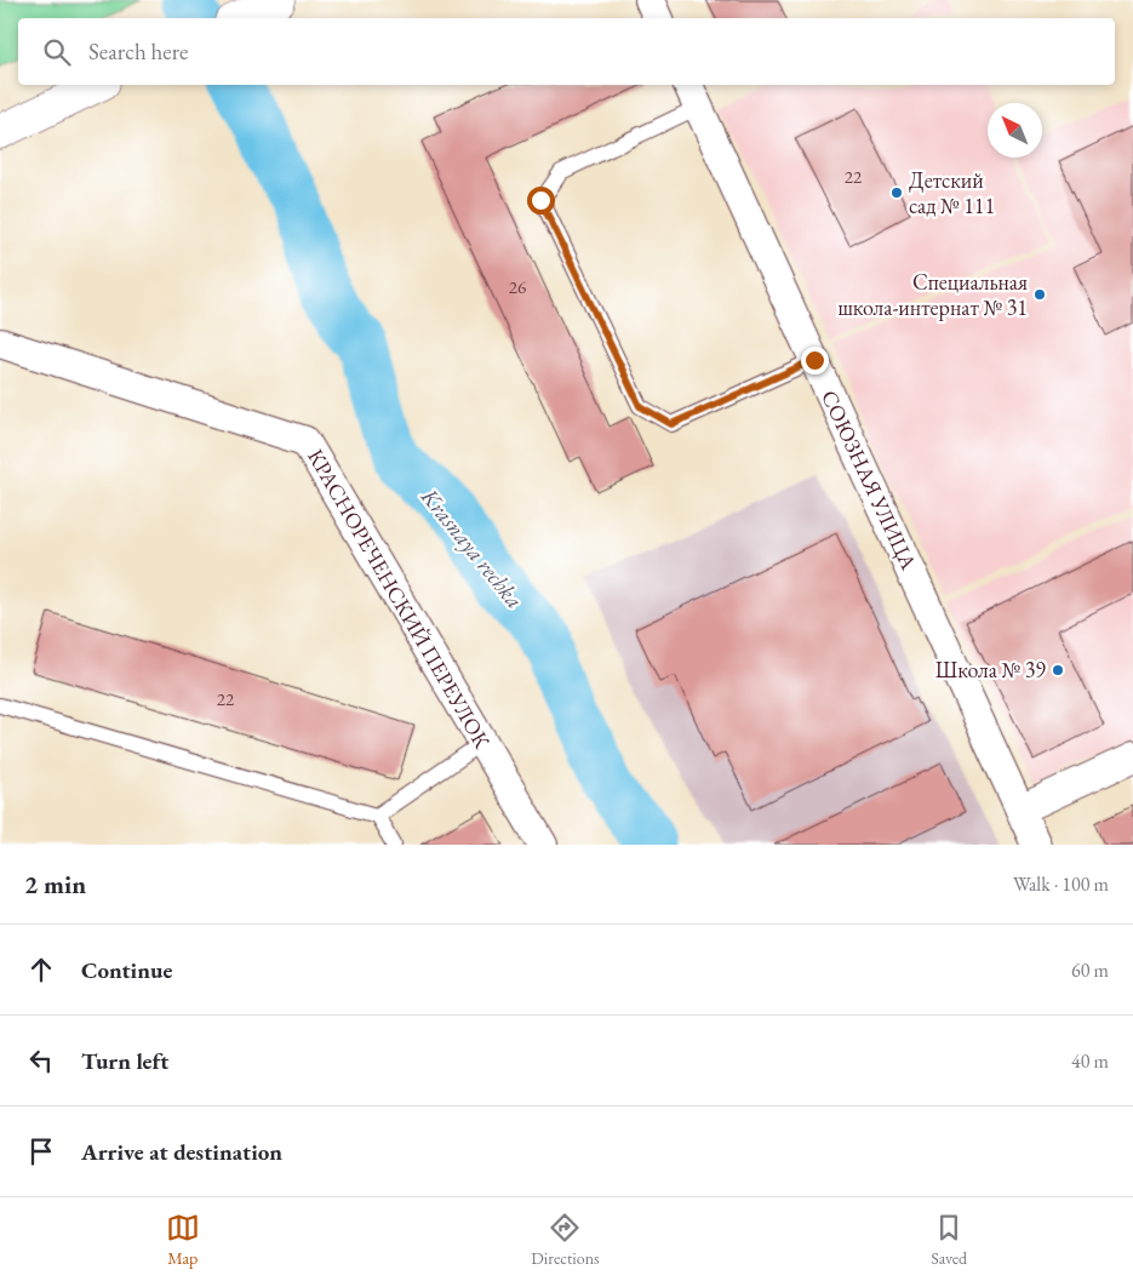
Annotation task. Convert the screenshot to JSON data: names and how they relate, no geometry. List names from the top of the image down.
{
  "streets": {
    "street": ["СОЮЗНАЯ УЛИЦА", "КРАСНОРЕЧЕНСКИЙ ПЕРЕУЛОК"]
  },
  "water": ["Krasnaya rechka"],
  "places": ["Детский сад № 111", "Специальная школа-интернат № 31", "Школа № 39"],
  "house_numbers": ["22", "26", "22"],
  "north": "top left",
  "page": {
    "search": "Search here",
    "heading": ["2 min", "Walk · 100 m"],
    "list": [
      ["Continue", "60 m"],
      ["Turn left", "40 m"],
      "Arrive at destination"
    ],
    "nav": ["Map", "Directions", "Saved"]
  }
}
